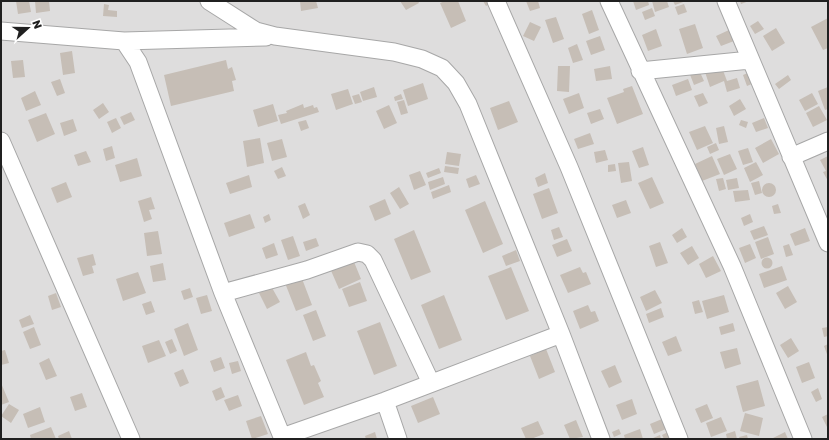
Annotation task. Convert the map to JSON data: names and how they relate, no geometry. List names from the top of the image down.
{
  "north": "right"
}
